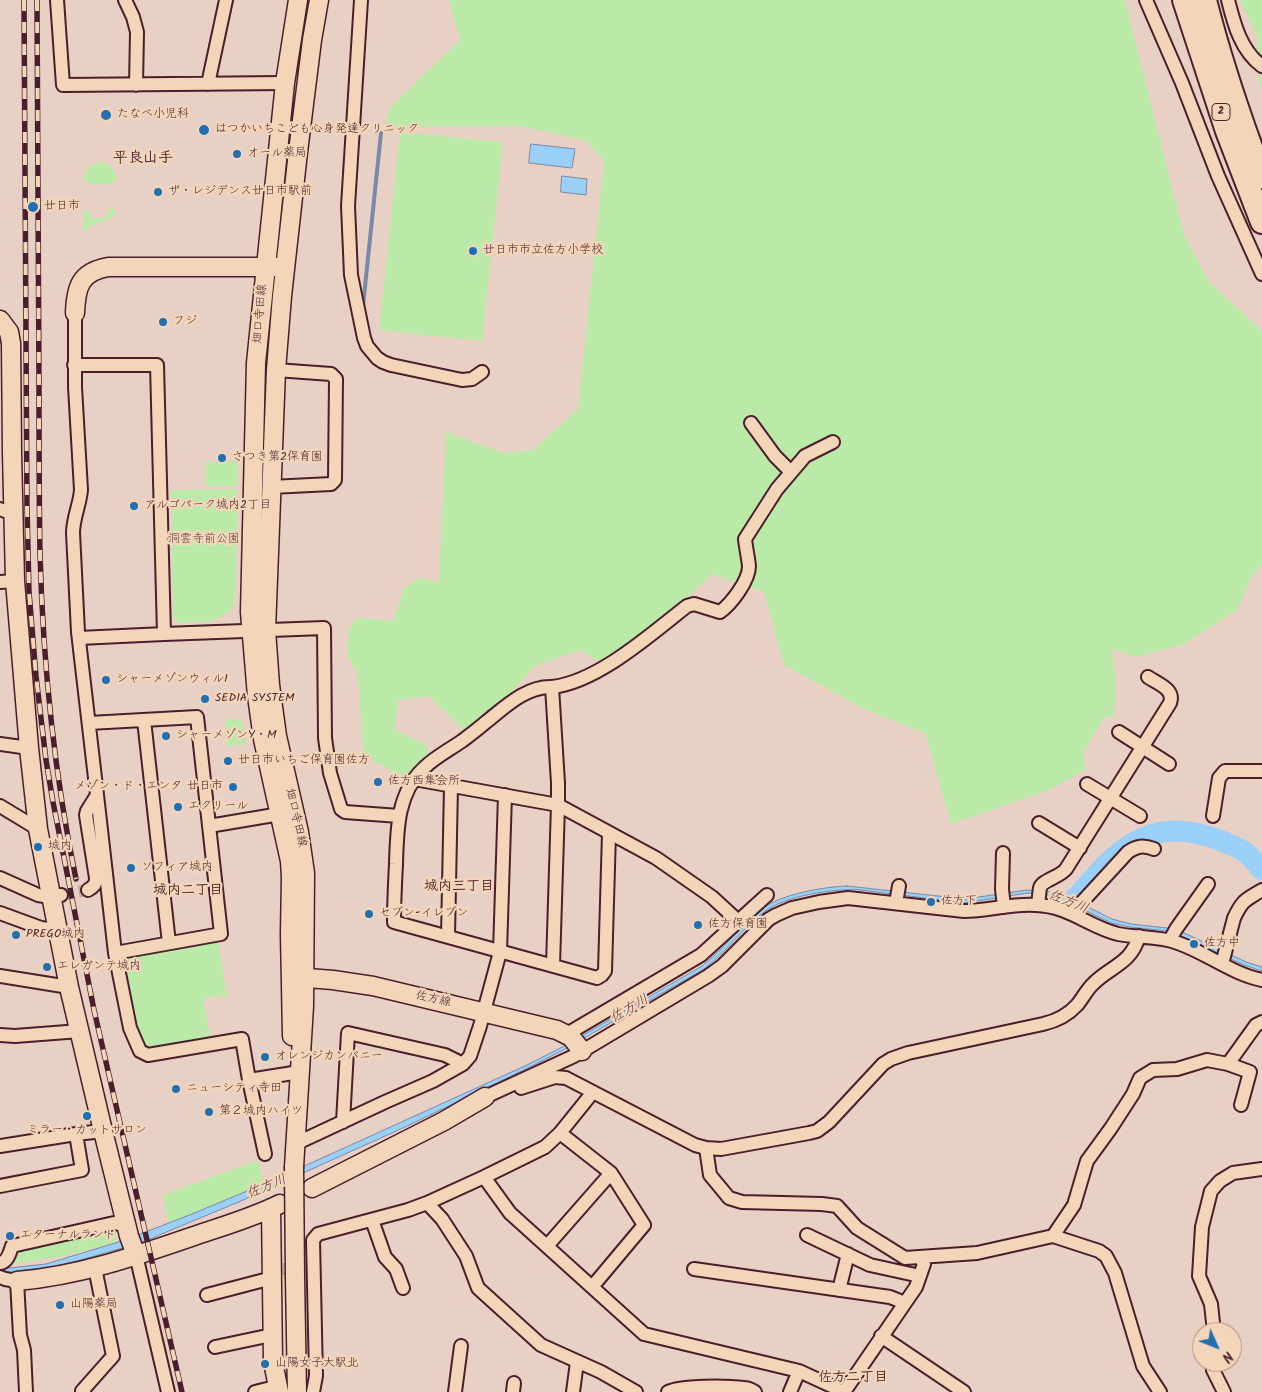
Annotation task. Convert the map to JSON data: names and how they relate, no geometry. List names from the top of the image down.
{
  "streets": {
    "highway": ["2"],
    "street": ["畑口寺田線", "佐方線"]
  },
  "crossings": [
    ["畑口寺田線", "佐方線"]
  ],
  "districts": [
    "平良山手",
    "城内三丁目",
    "城内二丁目",
    "佐方二丁目"
  ],
  "water": ["佐方川"],
  "parks": ["洞雲寺前公園"],
  "places": [
    "たなべ小児科",
    "はつかいちこども心身発達クリニック",
    "オール薬局",
    "ザ・レジデンス廿日市駅前",
    "廿日市",
    "廿日市市立佐方小学校",
    "フジ",
    "さつき第2保育園",
    "アルゴパーク城内2丁目",
    "シャーメゾンウィル1",
    "SEDIA SYSTEM",
    "シャーメゾンY・M",
    "廿日市いちご保育園佐方",
    "佐方西集会所",
    "メゾン・ド・エンタ 廿日市",
    "エクリール",
    "城内",
    "ソフィア城内",
    "佐方下",
    "セブン-イレブン",
    "佐方保育園",
    "PREGO城内",
    "佐方中",
    "エレガンテ城内",
    "オレンジカンパニー",
    "ニューシティ寺田",
    "第２城内ハイツ",
    "ミラー・カットサロン",
    "エターナルランド",
    "山陽薬局",
    "山陽女子大駅北"
  ],
  "north": "bottom right"
}
